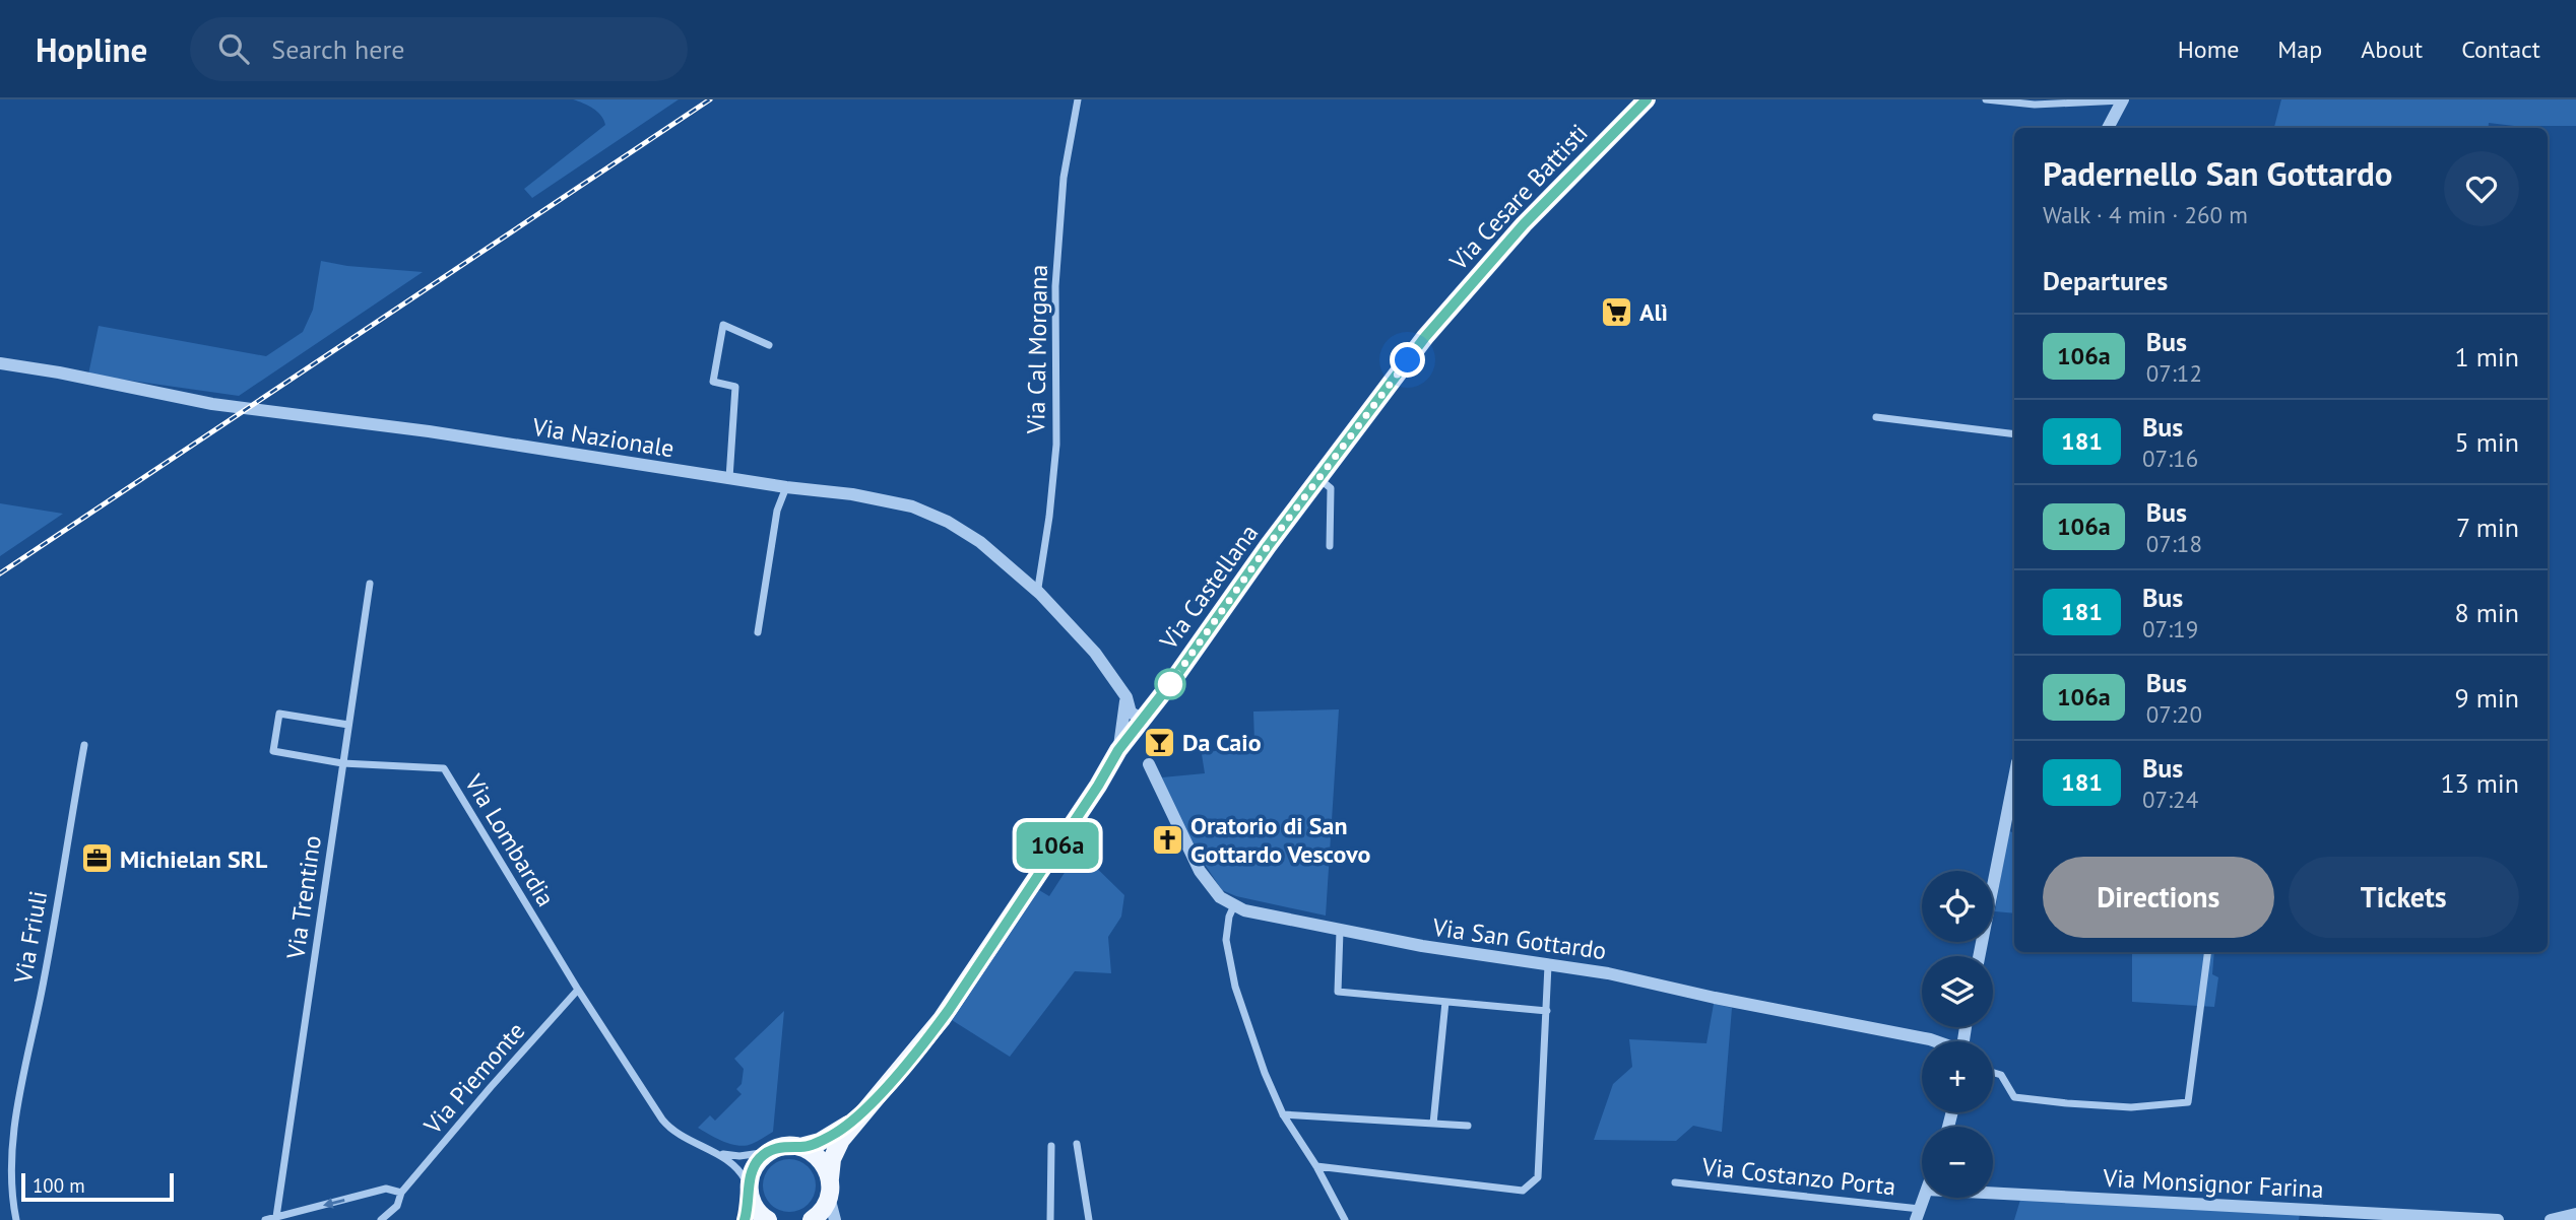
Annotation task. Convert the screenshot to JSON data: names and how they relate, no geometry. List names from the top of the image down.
{
  "streets": {
    "main road": ["Via Cesare Battisti", "Via Castellana"],
    "street": [
      "Via Cal Morgana",
      "Via Nazionale",
      "Via Lombardia",
      "Via Trentino",
      "Via Friuli",
      "Via San Gottardo",
      "Via Piemonte",
      "Via Costanzo Porta",
      "Via Monsignor Farina"
    ]
  },
  "crossings": [
    ["Via Cesare Battisti", "Via Castellana"],
    ["Via Cal Morgana", "Via Nazionale"],
    ["Via Nazionale", "Via Castellana"],
    ["Via Castellana", "Via Lombardia"],
    ["Via Lombardia", "Via Trentino"],
    ["Via Lombardia", "Via Piemonte"]
  ],
  "places": {
    "supermarket": ["Alì"],
    "bar": ["Da Caio"],
    "church": ["Oratorio di San Gottardo Vescovo"],
    "office": ["Michielan SRL"]
  },
  "lines": ["bus line 106a"],
  "scale_bar": "100 m",
  "page": {
    "header": "Hopline",
    "search": "Search here",
    "nav": [
      "Home",
      "Map",
      "About",
      "Contact"
    ],
    "on_map": "106a",
    "heading": [
      ["Padernello San Gottardo", "Walk · 4 min · 260 m"],
      "Departures"
    ],
    "list": [
      {
        "mark": "106a",
        "name": "Bus",
        "note": "07:12",
        "value": "1 min"
      },
      {
        "mark": "181",
        "name": "Bus",
        "note": "07:16",
        "value": "5 min"
      },
      {
        "mark": "106a",
        "name": "Bus",
        "note": "07:18",
        "value": "7 min"
      },
      {
        "mark": "181",
        "name": "Bus",
        "note": "07:19",
        "value": "8 min"
      },
      {
        "mark": "106a",
        "name": "Bus",
        "note": "07:20",
        "value": "9 min"
      },
      {
        "mark": "181",
        "name": "Bus",
        "note": "07:24",
        "value": "13 min"
      }
    ],
    "buttons": ["Directions", "Tickets"],
    "map_buttons": ["+", "−"],
    "scale": "100 m"
  }
}
